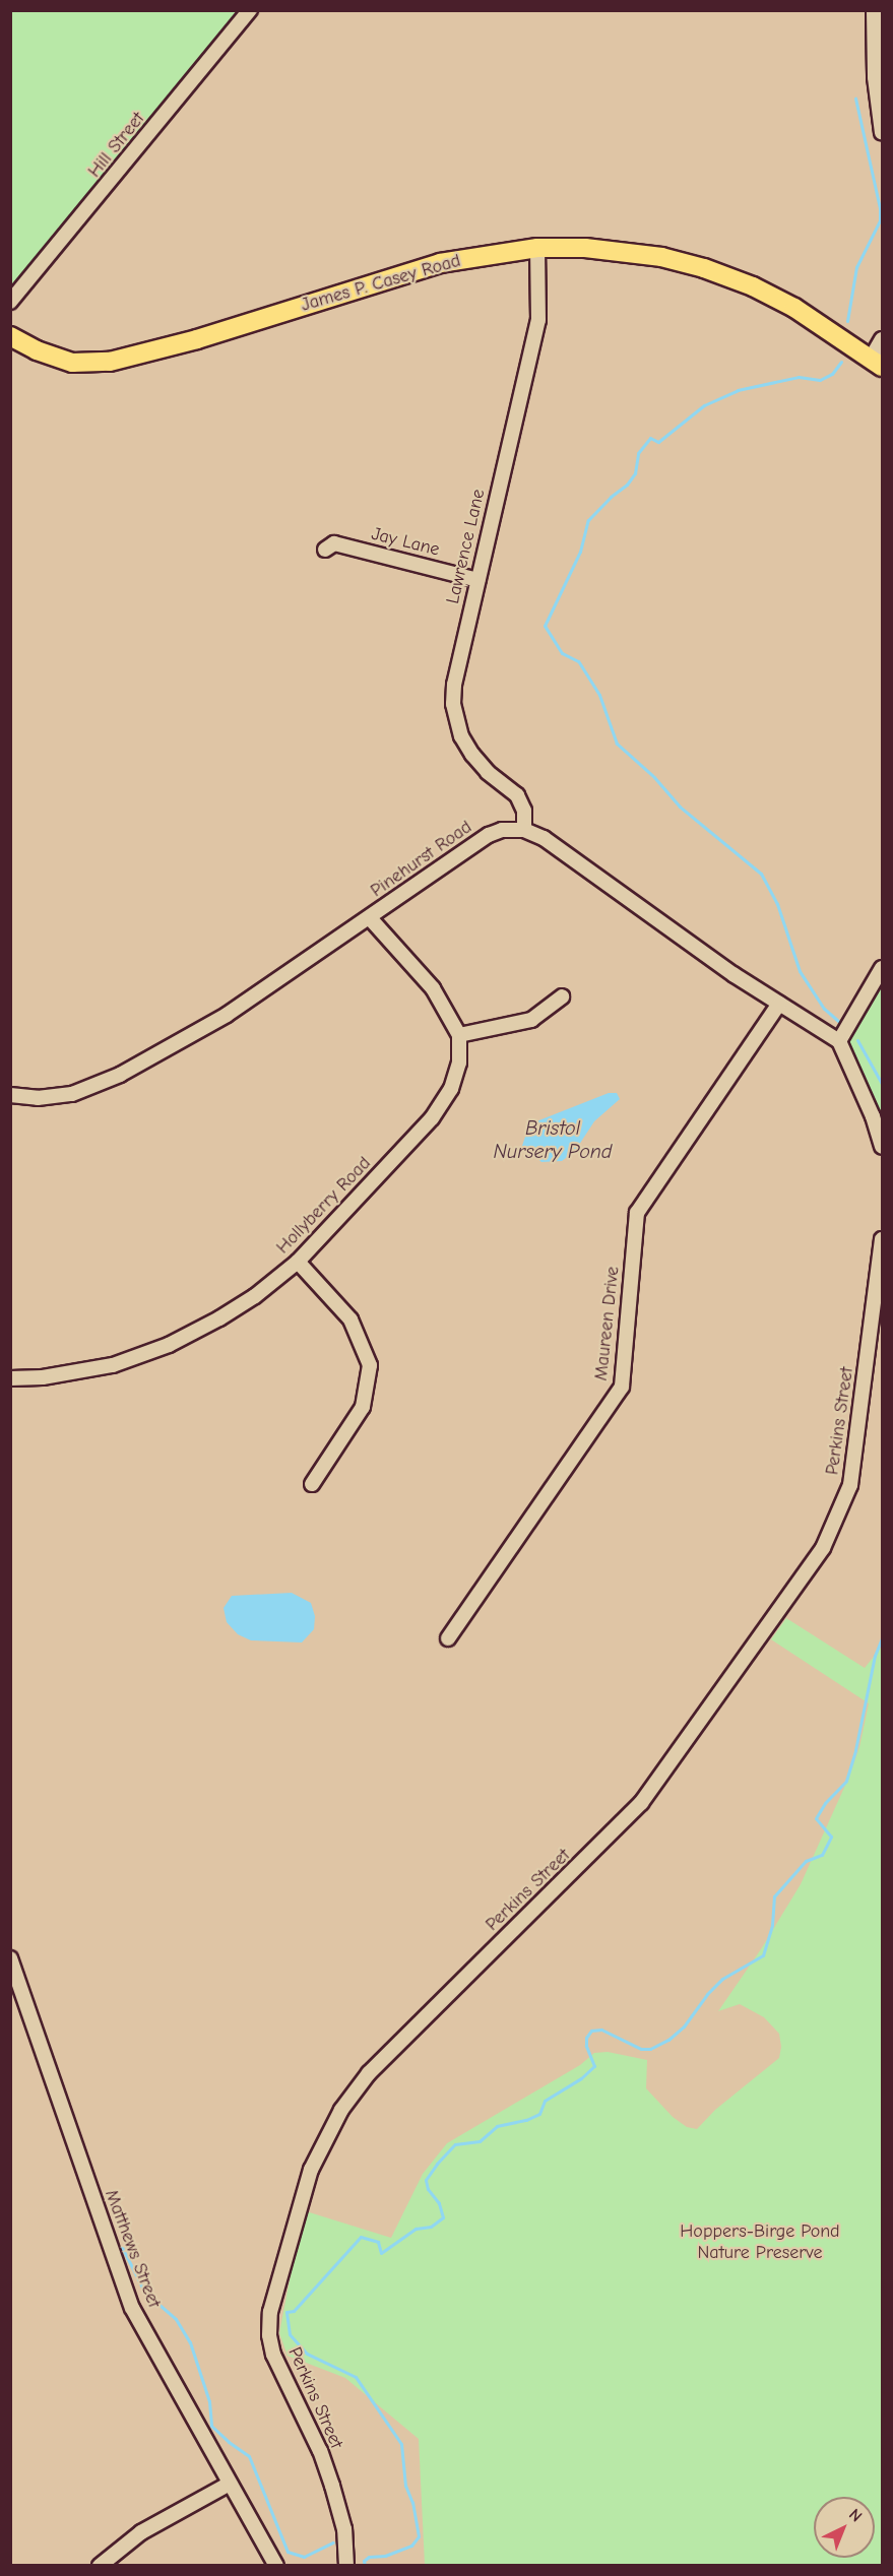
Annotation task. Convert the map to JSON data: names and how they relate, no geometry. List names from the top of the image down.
{
  "streets": {
    "main road": ["James P. Casey Road"],
    "street": [
      "Hill Street",
      "Jay Lane",
      "Lawrence Lane",
      "Pinehurst Road",
      "Hollyberry Road",
      "Maureen Drive",
      "Perkins Street",
      "Matthews Street"
    ]
  },
  "crossings": [
    ["James P. Casey Road", "Lawrence Lane"],
    ["Jay Lane", "Lawrence Lane"],
    ["Lawrence Lane", "Pinehurst Road"]
  ],
  "water": ["Bristol Nursery Pond"],
  "parks": ["Hoppers-Birge Pond Nature Preserve"],
  "north": "top right"
}
